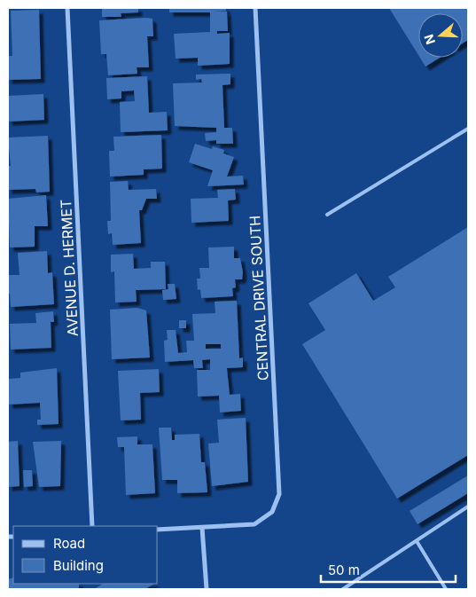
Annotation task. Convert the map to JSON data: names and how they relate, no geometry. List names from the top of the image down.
{
  "streets": {
    "street": ["AVENUE D. HERMET", "CENTRAL DRIVE SOUTH"]
  },
  "legend": ["Road", "Building"],
  "scale_bar": "50 m",
  "north": "left"
}
